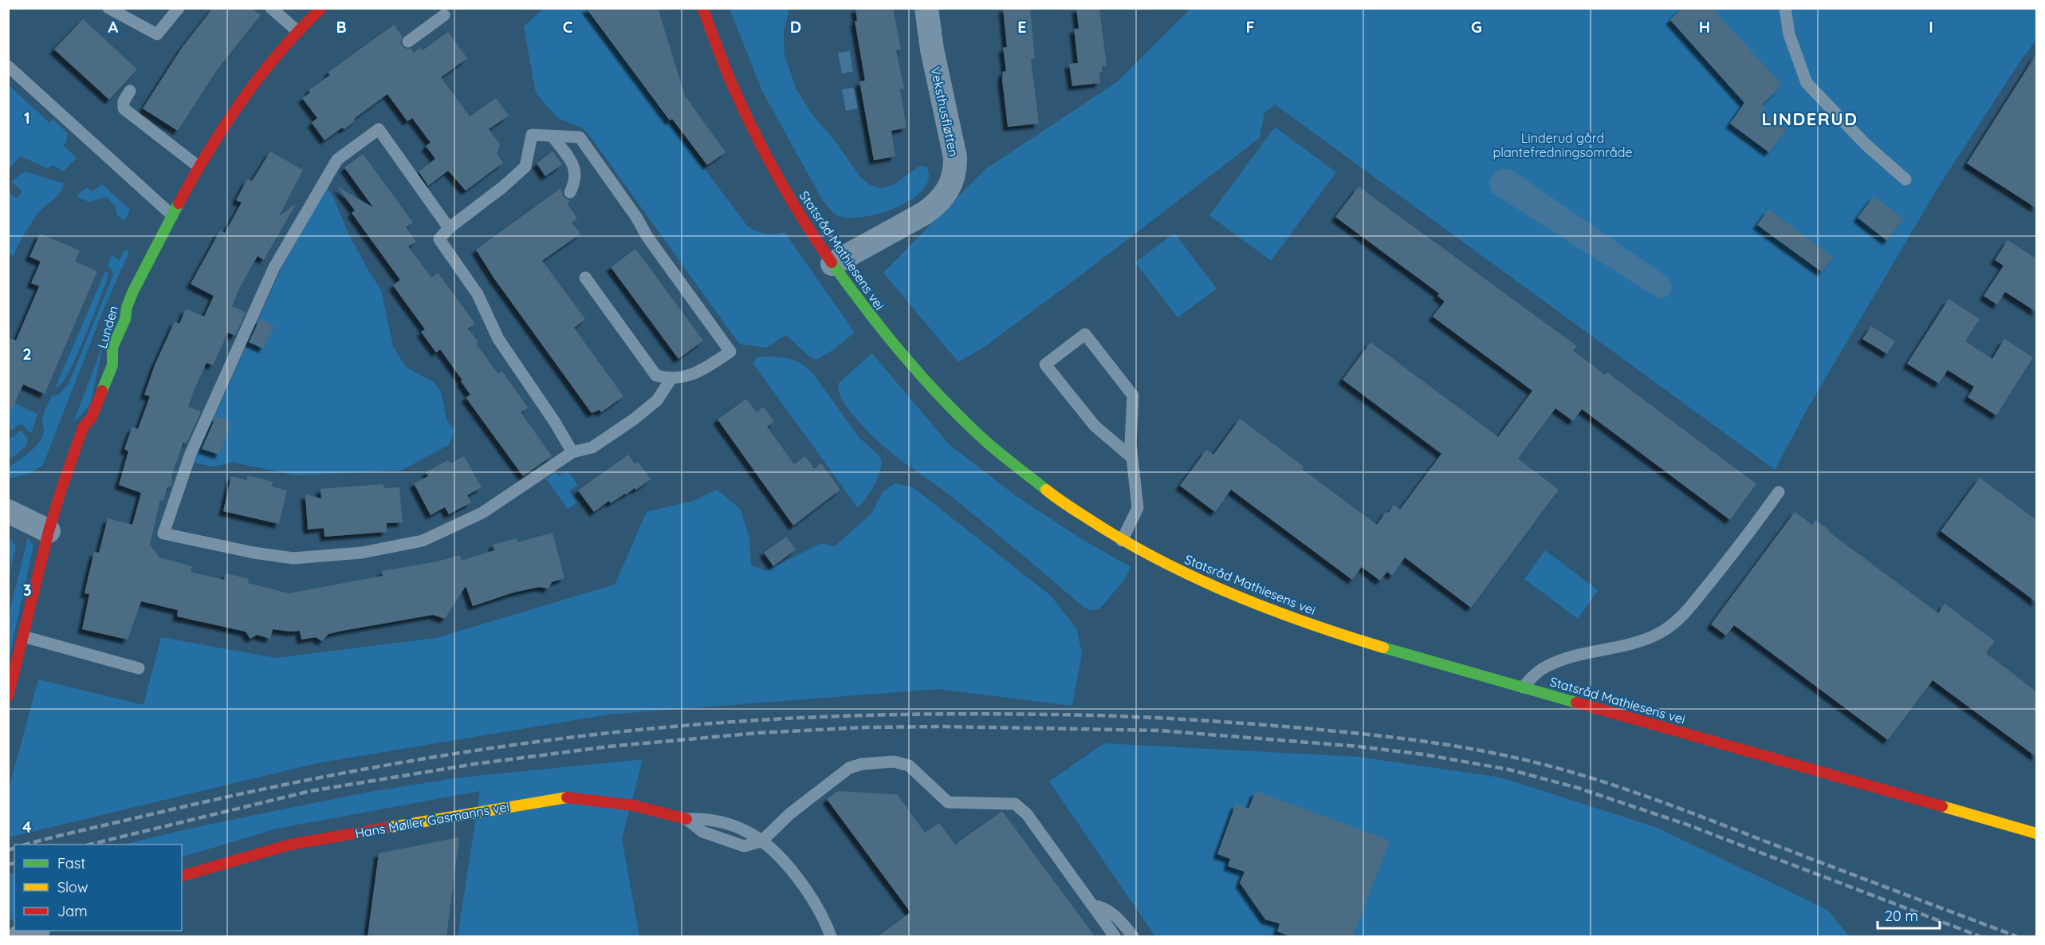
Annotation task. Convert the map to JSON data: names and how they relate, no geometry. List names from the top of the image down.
{
  "streets": {
    "street": [
      "Veksthusfløtten",
      "Statsråd Mathiesens vei",
      "Lunden",
      "Hans Møller Gasmanns vei"
    ]
  },
  "crossings": [
    ["Veksthusfløtten", "Statsråd Mathiesens vei"]
  ],
  "districts": ["LINDERUD"],
  "parks": ["Linderud gård plantefredningsområde"],
  "legend": ["Fast", "Slow", "Jam"],
  "scale_bar": "20 m",
  "grid": {
    "columns": [
      "A",
      "B",
      "C",
      "D",
      "E",
      "F",
      "G",
      "H",
      "I"
    ],
    "rows": [
      "1",
      "2",
      "3",
      "4"
    ]
  }
}
